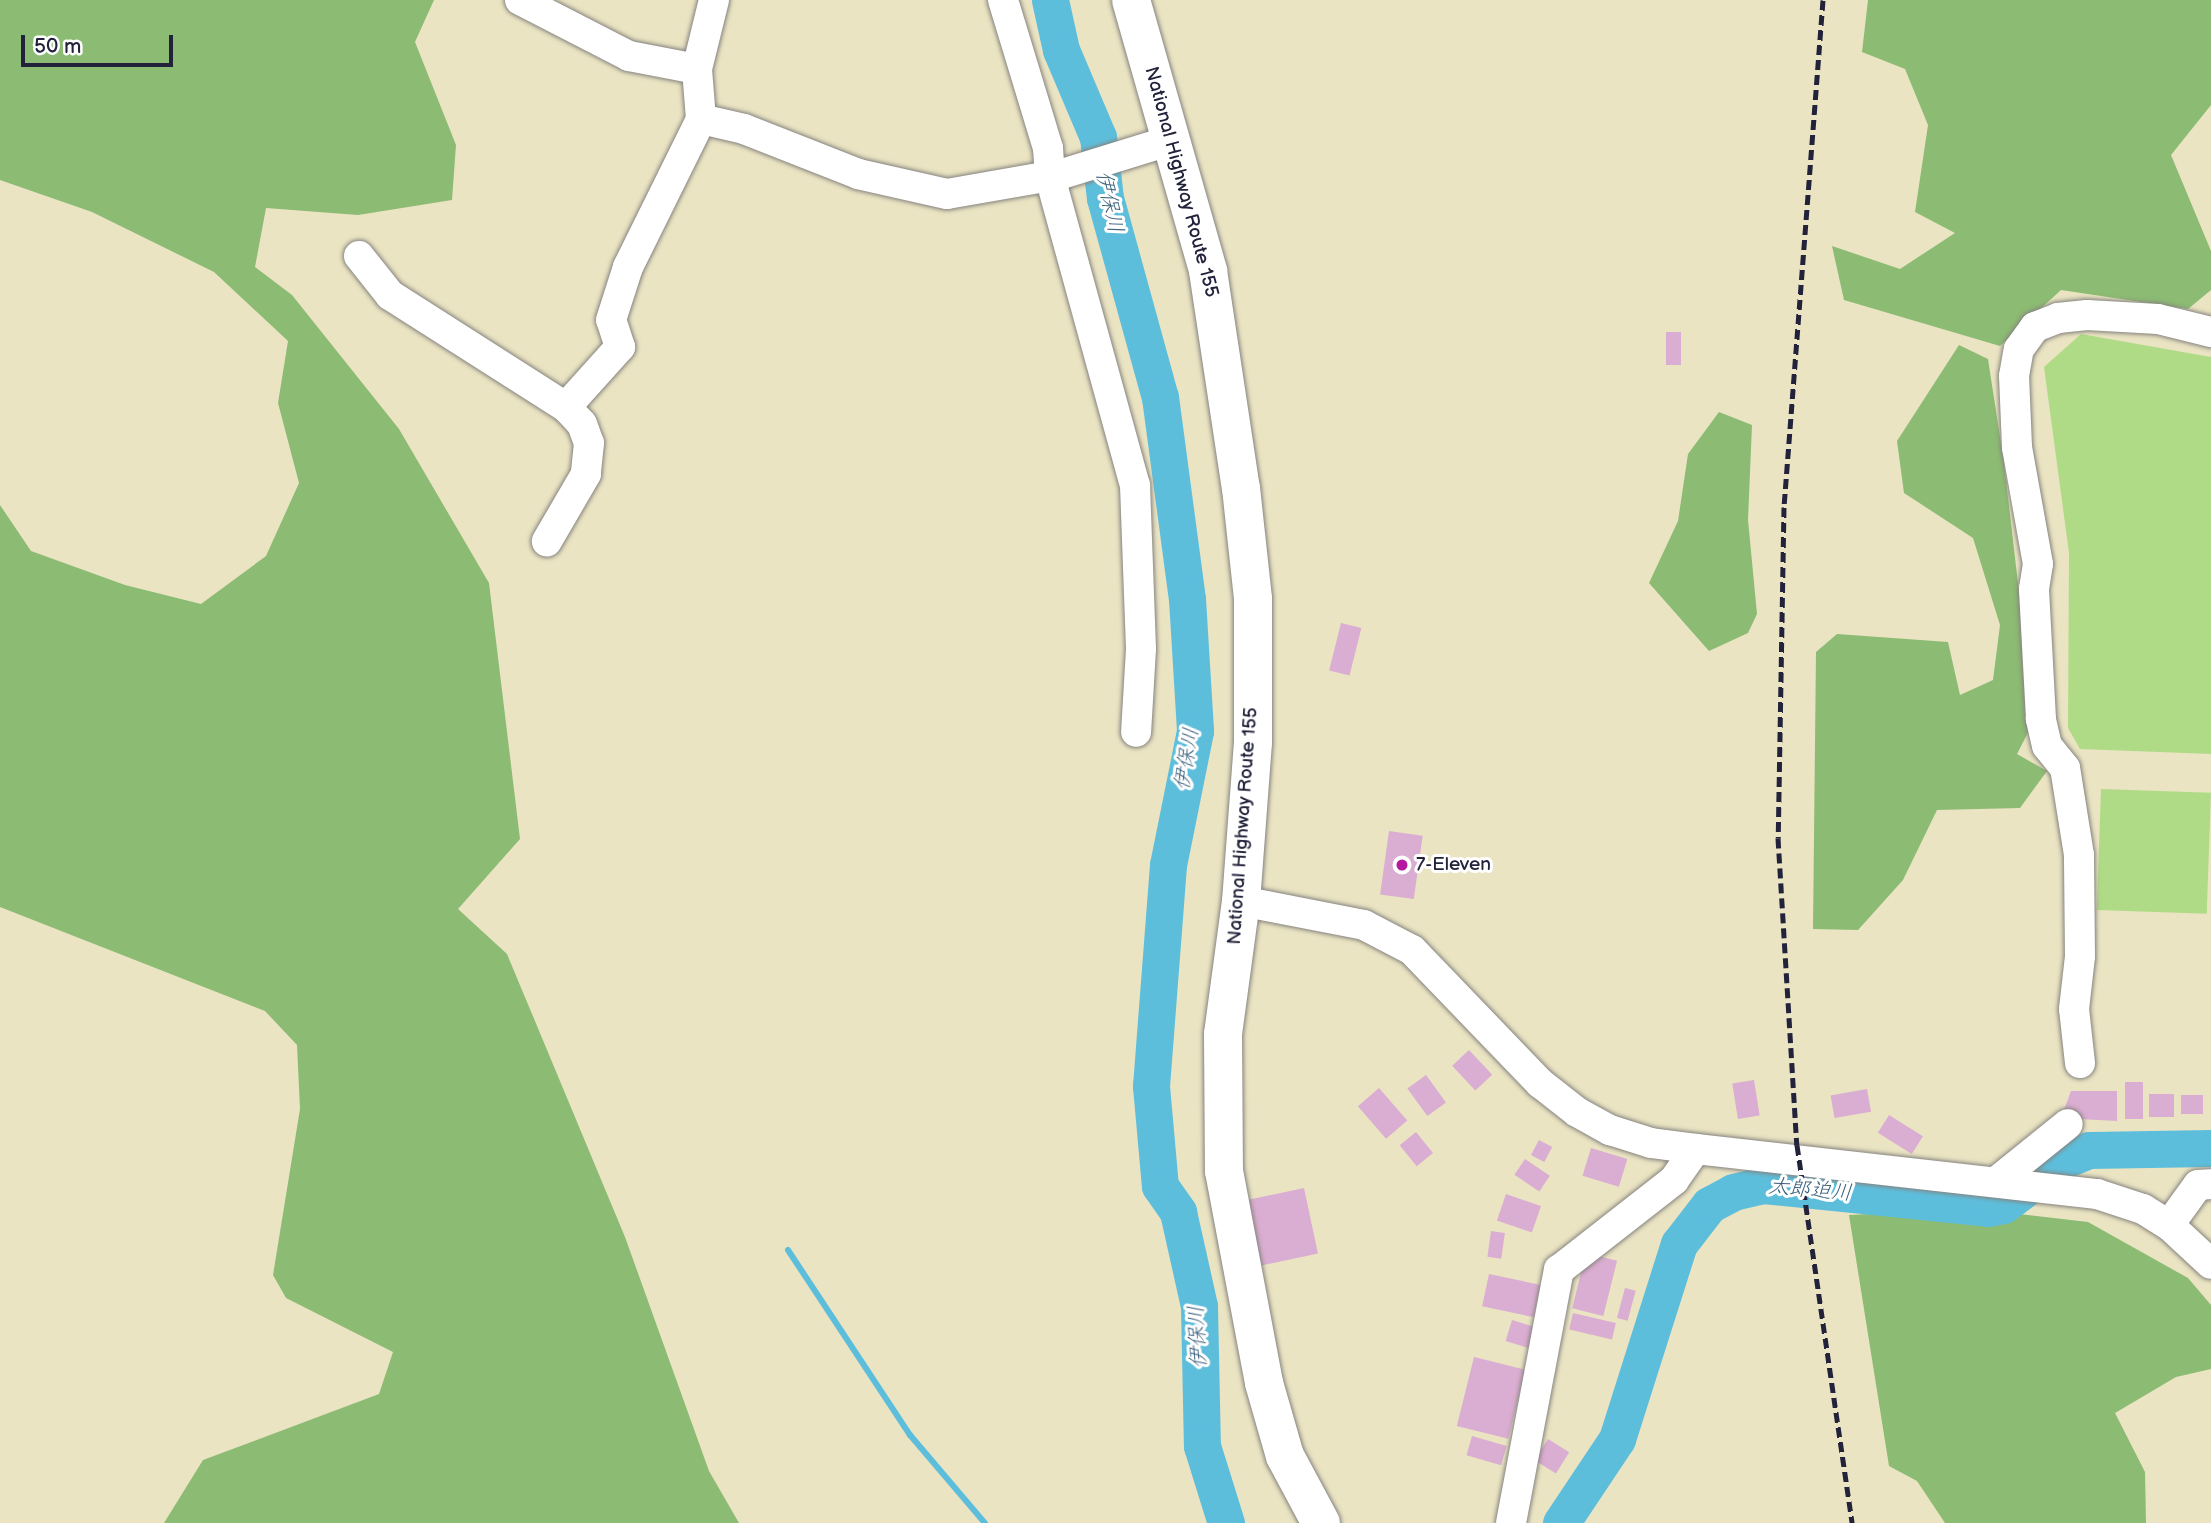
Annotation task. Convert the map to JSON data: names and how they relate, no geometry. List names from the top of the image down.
{
  "streets": {
    "highway": ["National Highway Route 155"]
  },
  "water": ["伊保川", "太郎迫川"],
  "places": ["7-Eleven"],
  "scale_bar": "50 m"
}
